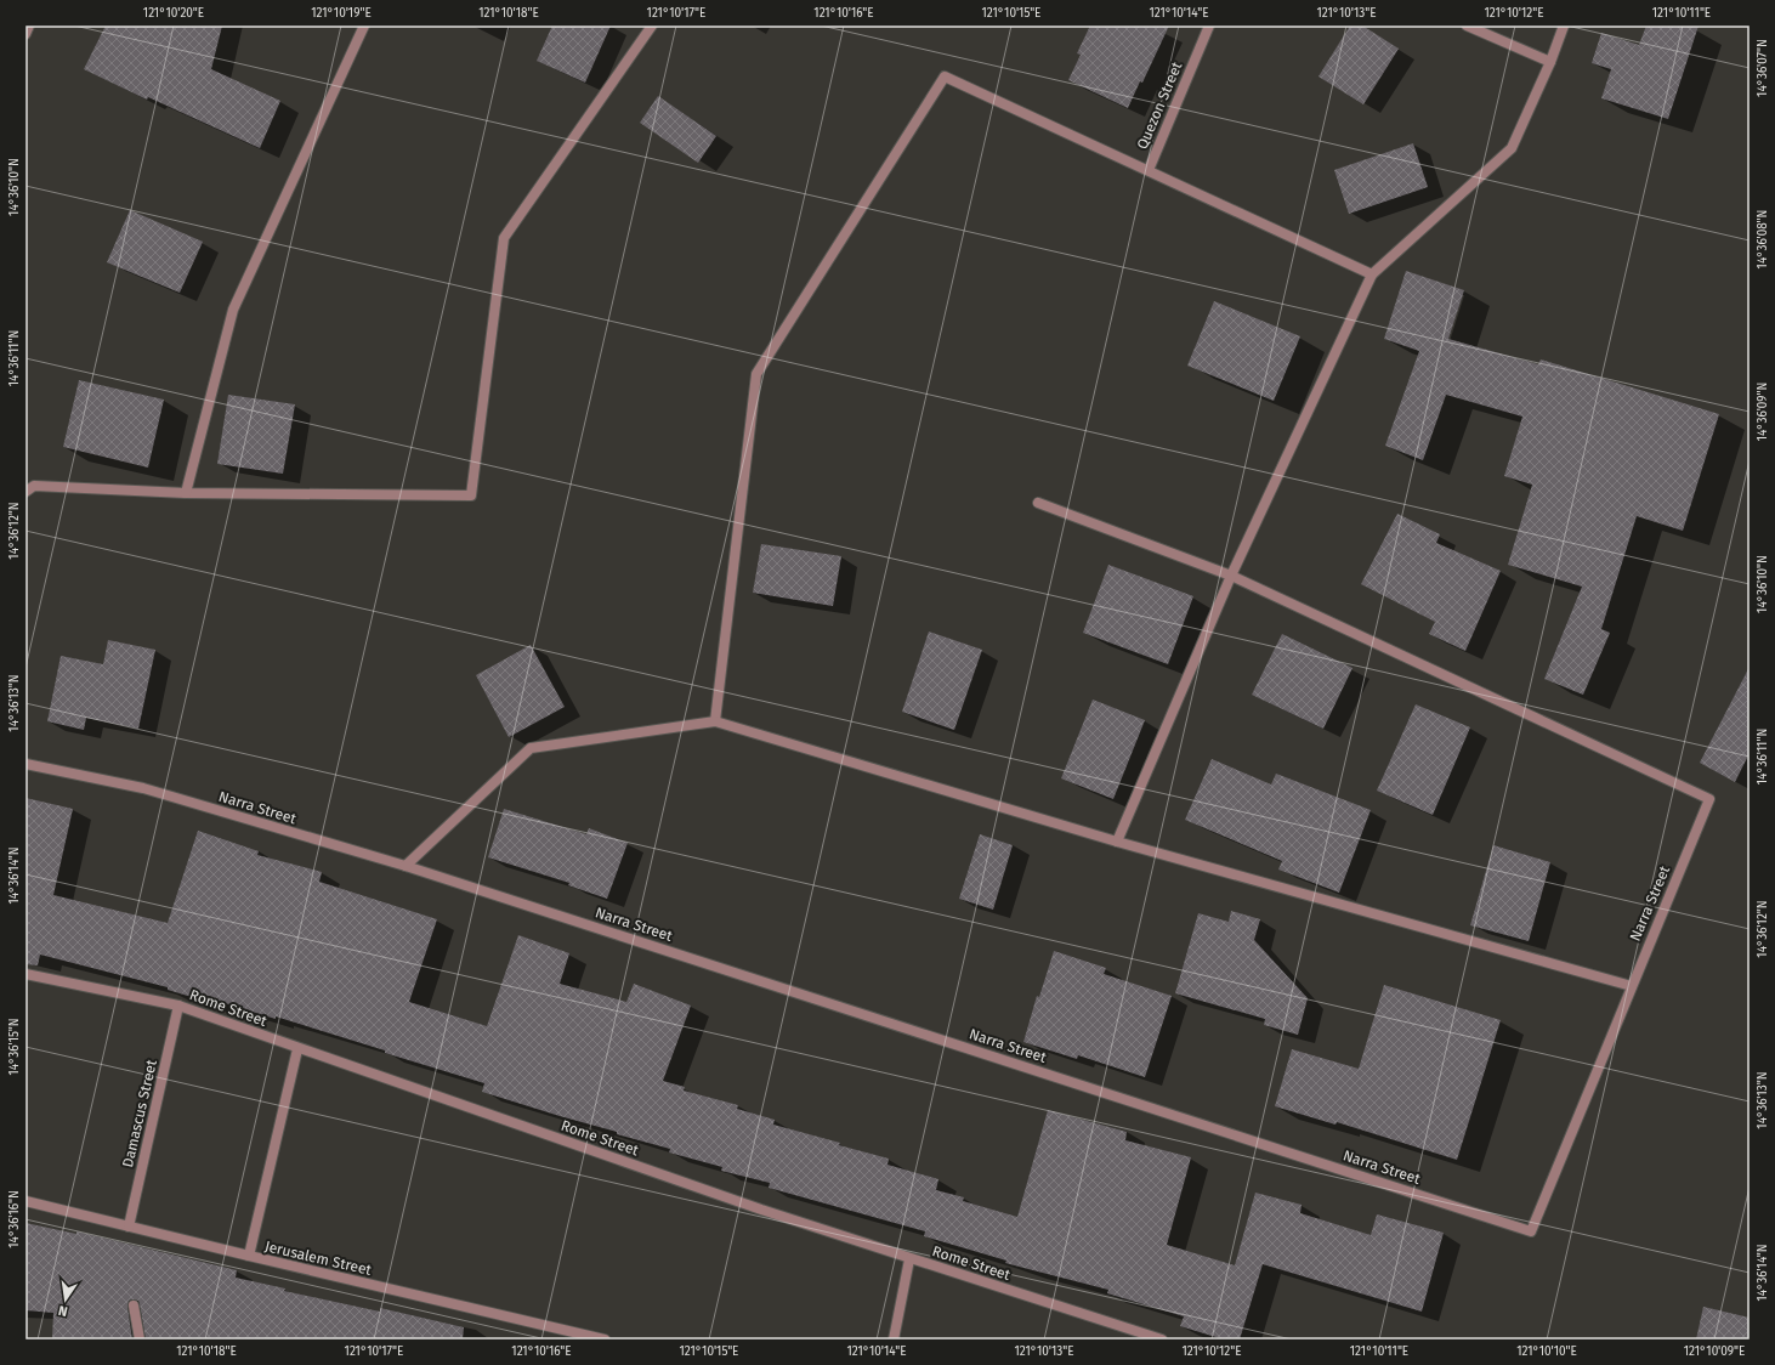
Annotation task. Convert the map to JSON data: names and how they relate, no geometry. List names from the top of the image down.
{
  "streets": {
    "street": [
      "Quezon Street",
      "Narra Street",
      "Rome Street",
      "Damascus Street",
      "Jerusalem Street"
    ]
  },
  "crossings": [
    ["Rome Street", "Damascus Street"],
    ["Damascus Street", "Jerusalem Street"]
  ],
  "north": "bottom",
  "coordinates": [
    "121°10'20\"E",
    "121°10'19\"E",
    "121°10'18\"E",
    "121°10'17\"E",
    "121°10'16\"E",
    "121°10'15\"E",
    "121°10'14\"E",
    "121°10'13\"E",
    "121°10'12\"E",
    "121°10'11\"E",
    "14°36'07\"N",
    "14°36'10\"N",
    "14°36'08\"N",
    "14°36'11\"N",
    "14°36'09\"N",
    "14°36'12\"N",
    "14°36'13\"N",
    "14°36'14\"N",
    "14°36'15\"N",
    "14°36'16\"N",
    "121°10'10\"E",
    "121°10'09\"E"
  ]
}
